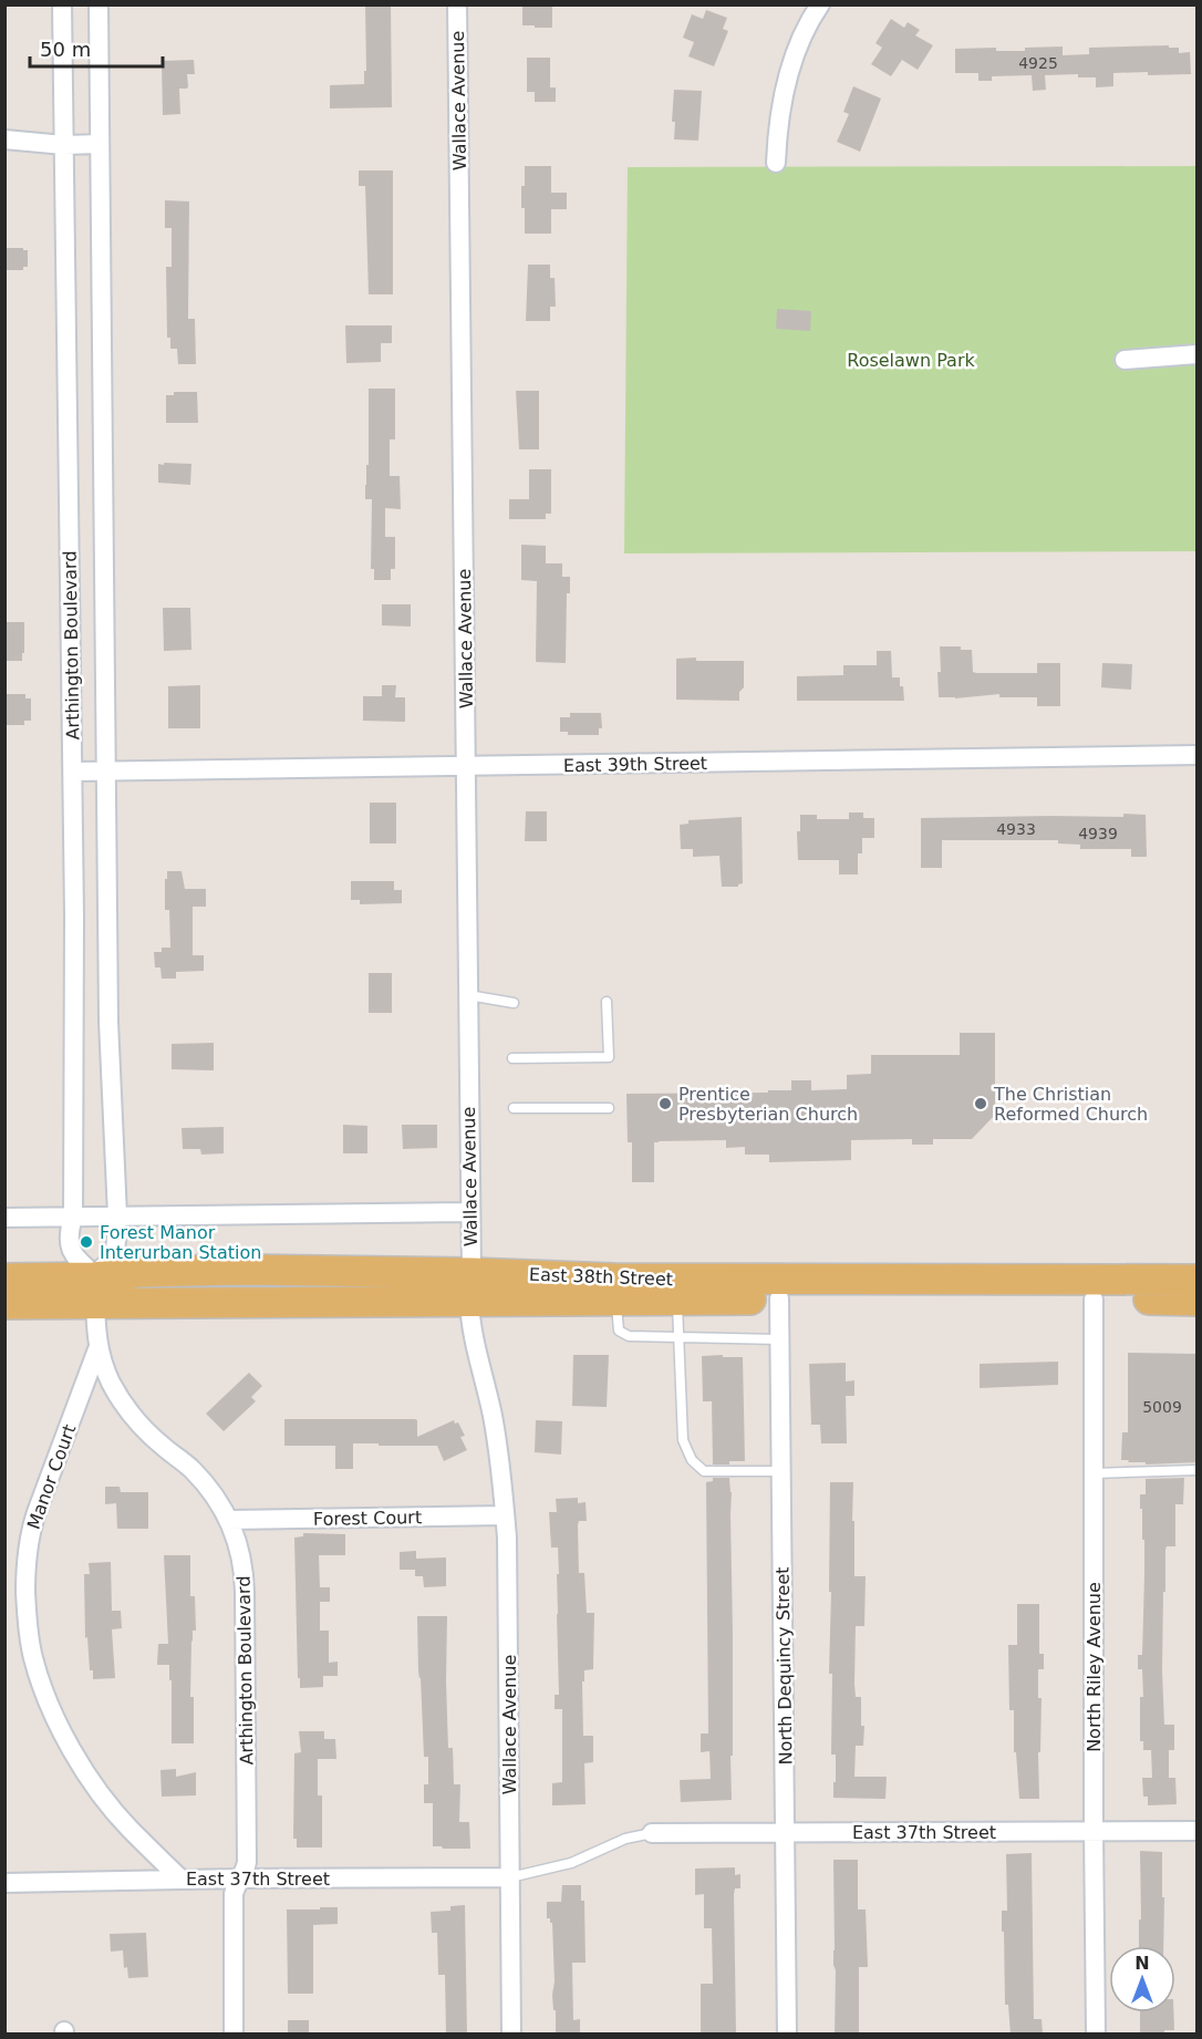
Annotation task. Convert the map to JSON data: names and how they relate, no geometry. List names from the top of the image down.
{
  "streets": {
    "main road": ["East 38th Street"],
    "street": [
      "Wallace Avenue",
      "Arthington Boulevard",
      "East 39th Street",
      "Manor Court",
      "Forest Court",
      "North Dequincy Street",
      "North Riley Avenue",
      "East 37th Street"
    ]
  },
  "crossings": [
    ["Wallace Avenue", "East 39th Street"],
    ["Wallace Avenue", "East 38th Street"],
    ["Wallace Avenue", "Forest Court"],
    ["Wallace Avenue", "East 37th Street"],
    ["Arthington Boulevard", "East 39th Street"],
    ["Arthington Boulevard", "East 38th Street"],
    ["Arthington Boulevard", "Manor Court"],
    ["Arthington Boulevard", "Forest Court"],
    ["Arthington Boulevard", "East 37th Street"],
    ["East 38th Street", "North Dequincy Street"],
    ["East 38th Street", "North Riley Avenue"],
    ["Manor Court", "East 37th Street"],
    ["North Dequincy Street", "East 37th Street"],
    ["North Riley Avenue", "East 37th Street"]
  ],
  "parks": ["Roselawn Park"],
  "places": ["Prentice Presbyterian Church", "The Christian Reformed Church", "Forest Manor Interurban Station"],
  "house_numbers": [
    "4925",
    "4933",
    "4939",
    "5009"
  ],
  "scale_bar": "50 m",
  "north": "top"
}
